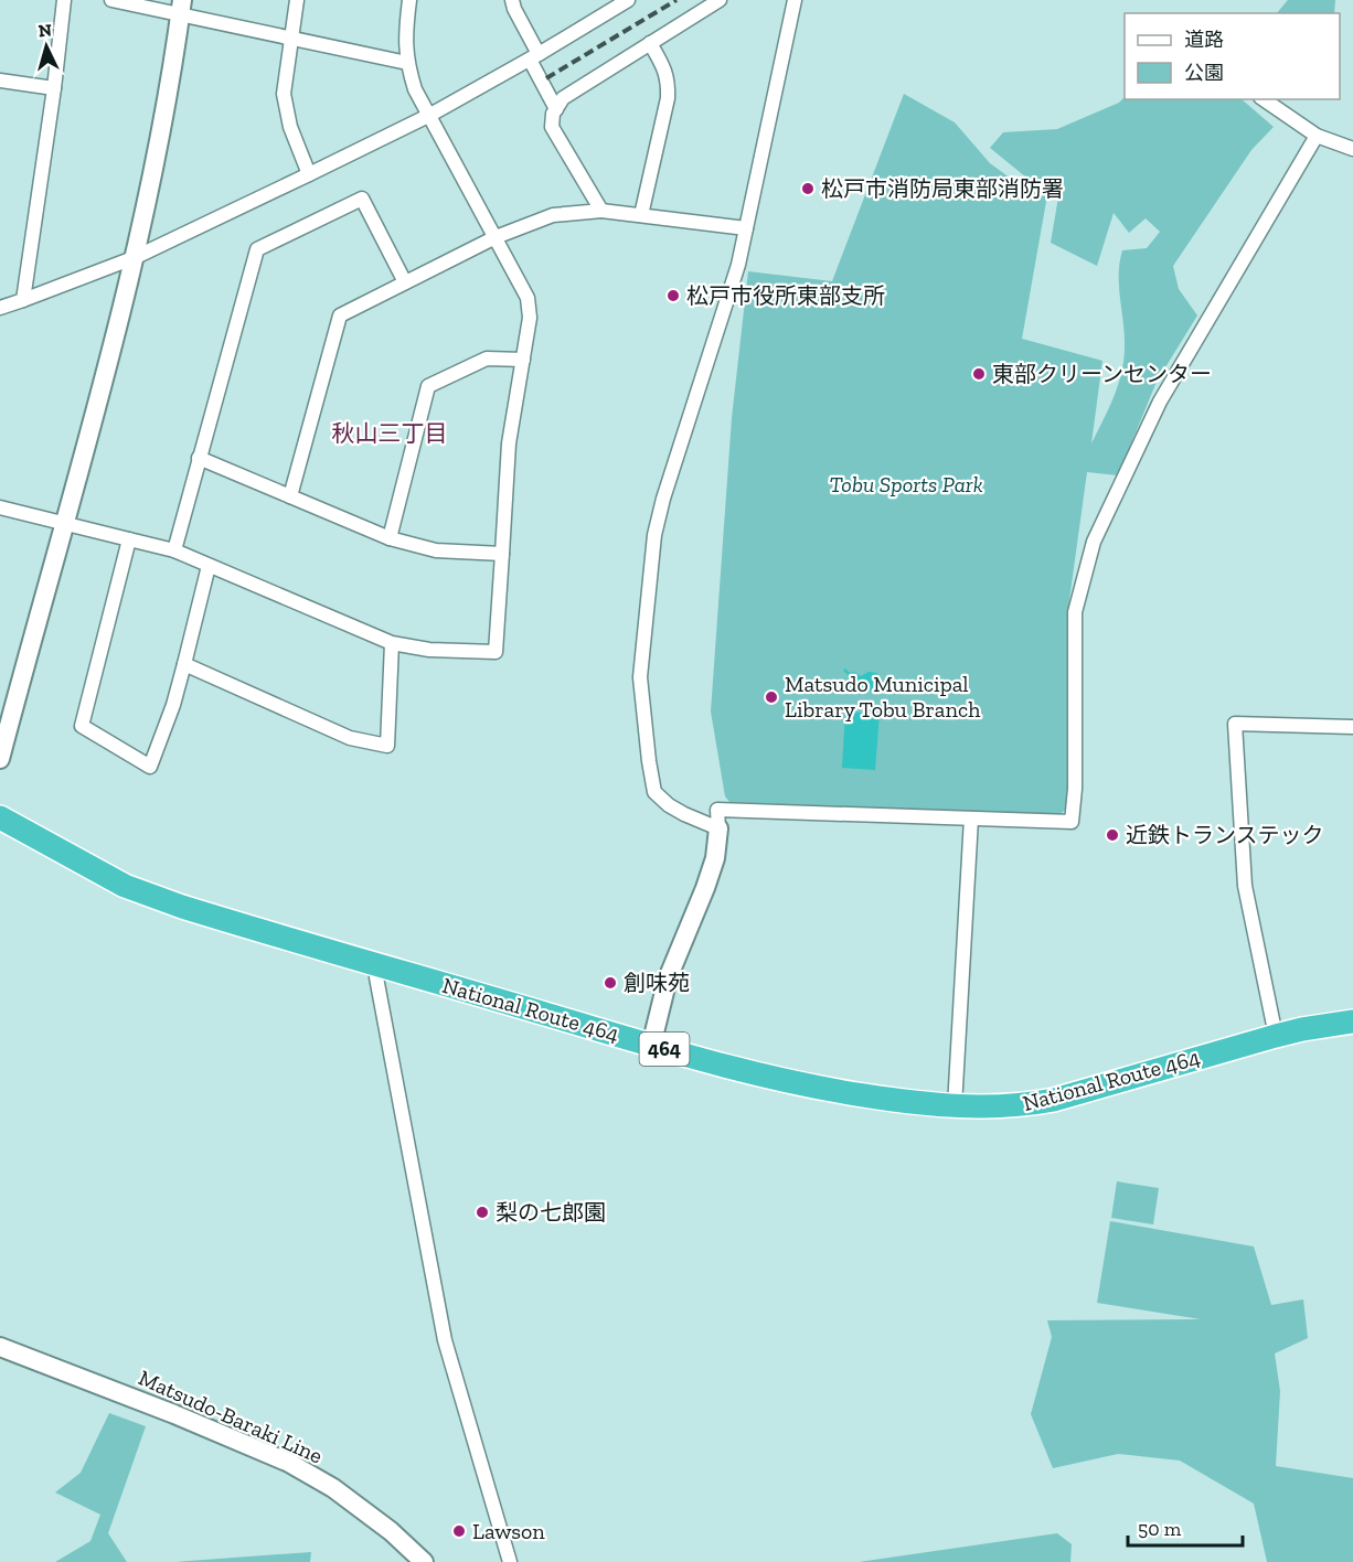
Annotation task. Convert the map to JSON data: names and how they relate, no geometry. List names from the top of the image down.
{
  "streets": {
    "highway": ["National Route 464", "464"],
    "street": ["Matsudo-Baraki Line"]
  },
  "districts": ["秋山三丁目"],
  "parks": ["Tobu Sports Park"],
  "places": [
    "松戸市消防局東部消防署",
    "松戸市役所東部支所",
    "東部クリーンセンター",
    "Matsudo Municipal Library Tobu Branch",
    "近鉄トランステック",
    "創味苑",
    "梨の七郎園",
    "Lawson"
  ],
  "legend": ["道路", "公園"],
  "scale_bar": "50 m",
  "north": "top"
}
